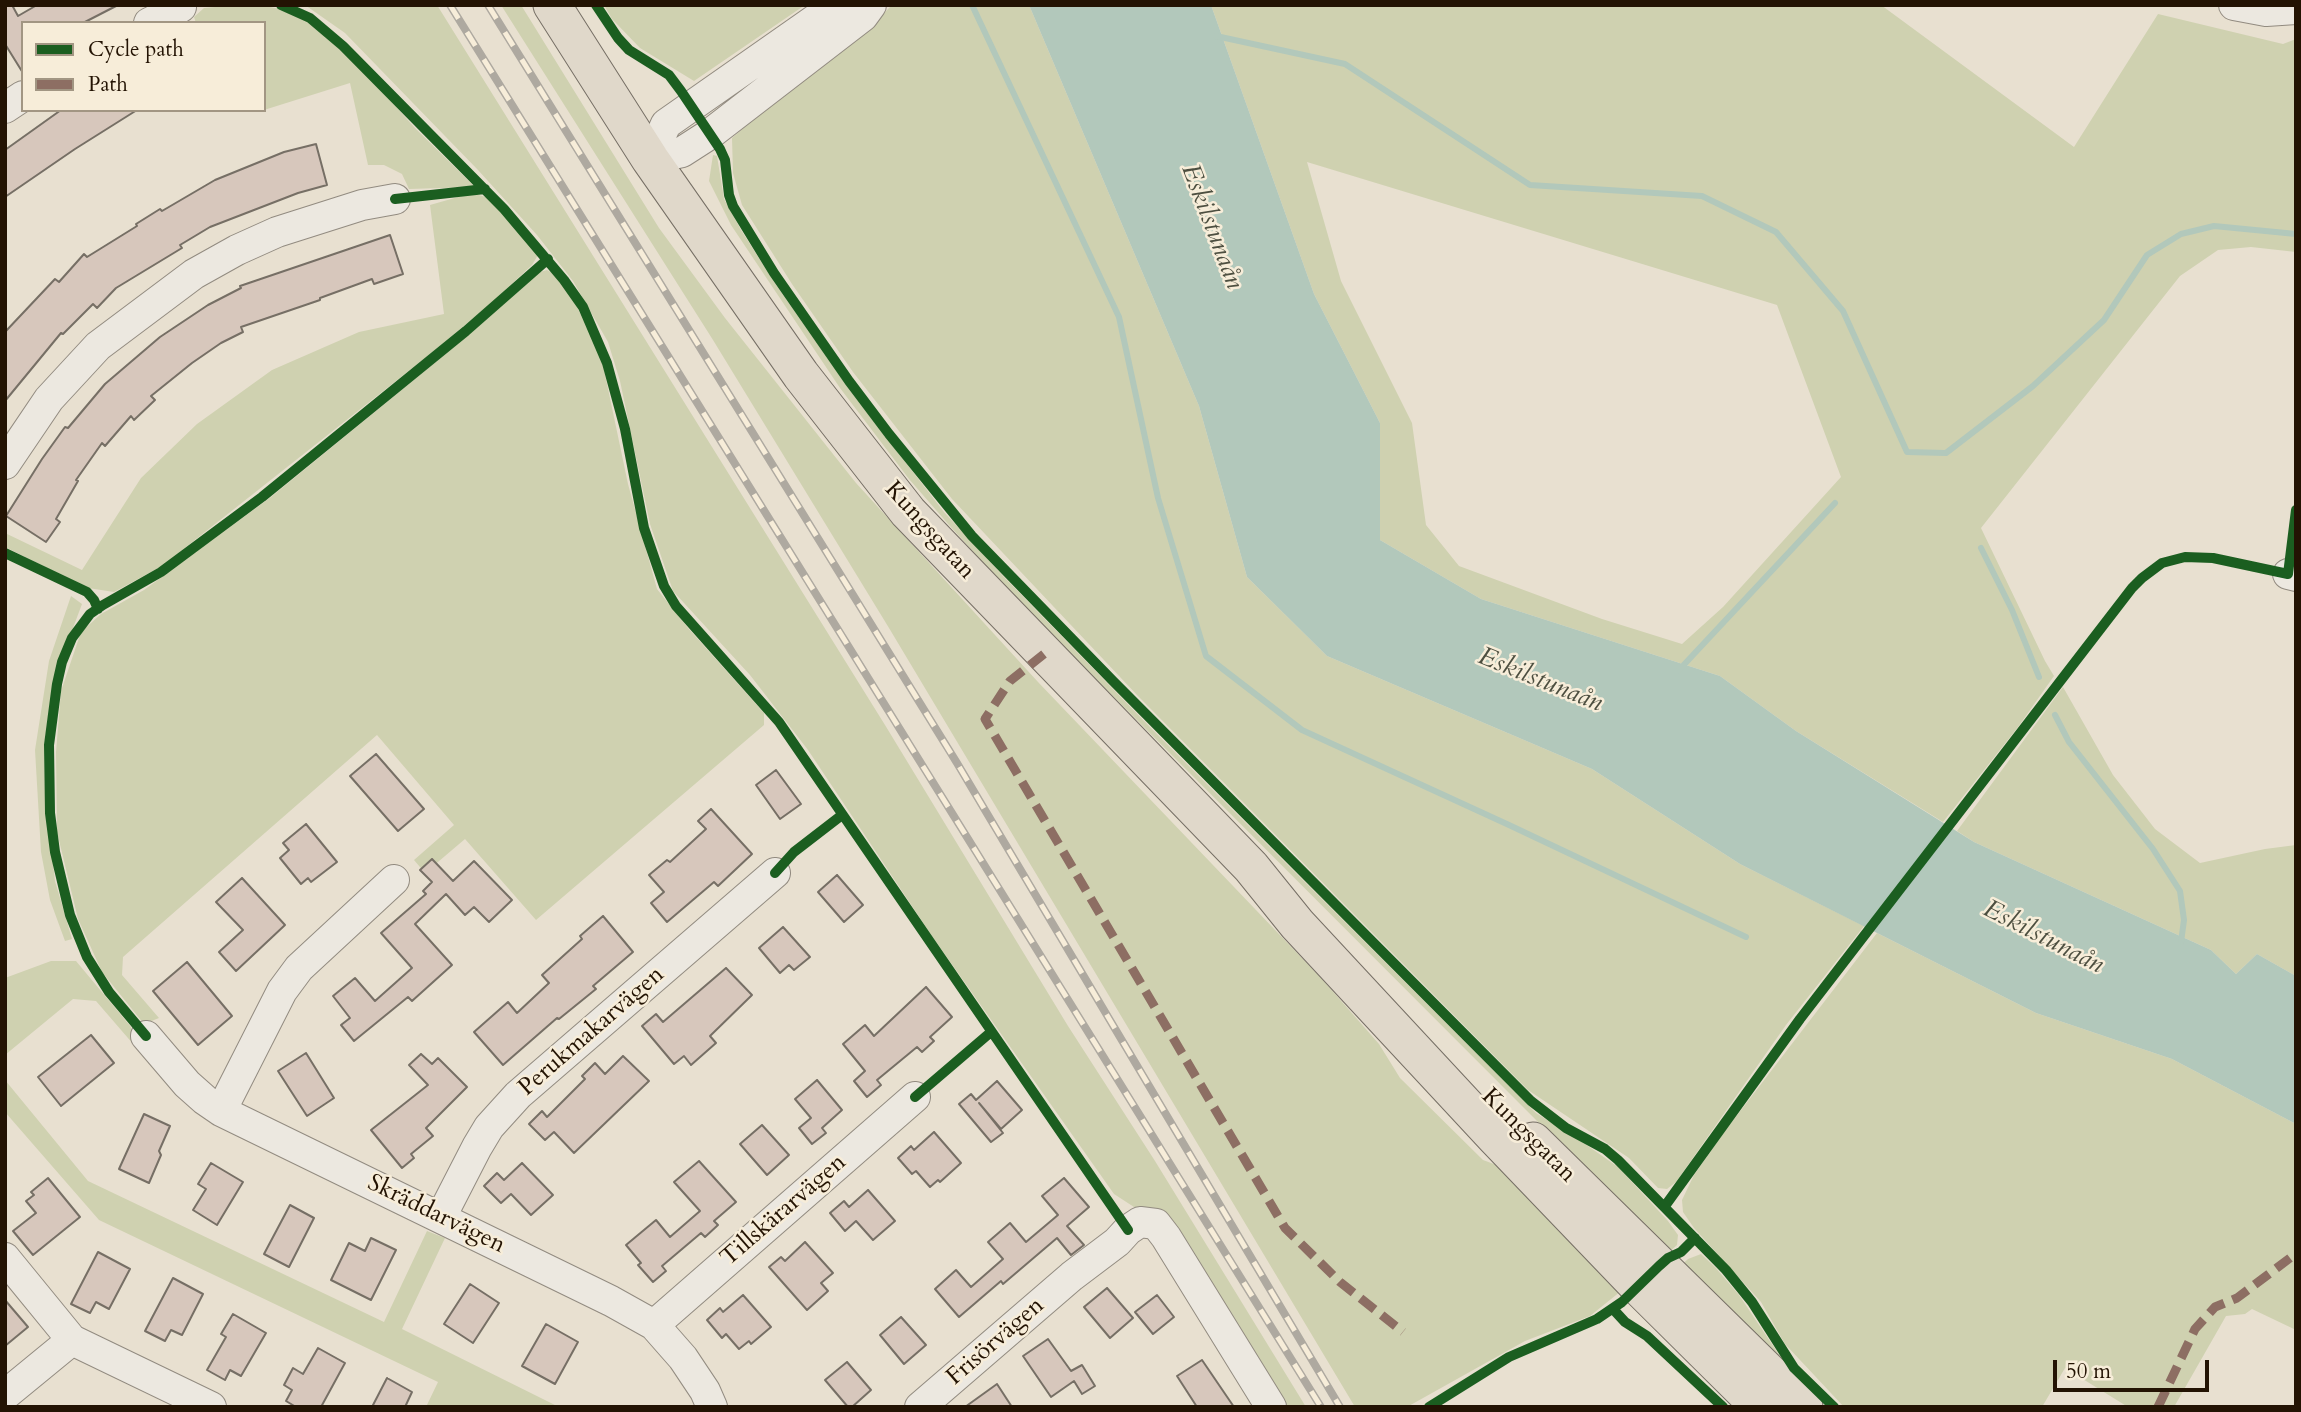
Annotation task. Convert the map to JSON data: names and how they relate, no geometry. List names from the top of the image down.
{
  "streets": {
    "main road": ["Kungsgatan"],
    "street": [
      "Perukmakarvägen",
      "Tillskärarvägen",
      "Skräddarvägen",
      "Frisörvägen"
    ]
  },
  "crossings": [
    ["Perukmakarvägen", "Skräddarvägen"],
    ["Tillskärarvägen", "Skräddarvägen"]
  ],
  "water": ["Eskilstunaån"],
  "legend": ["Cycle path", "Path"],
  "scale_bar": "50 m"
}
